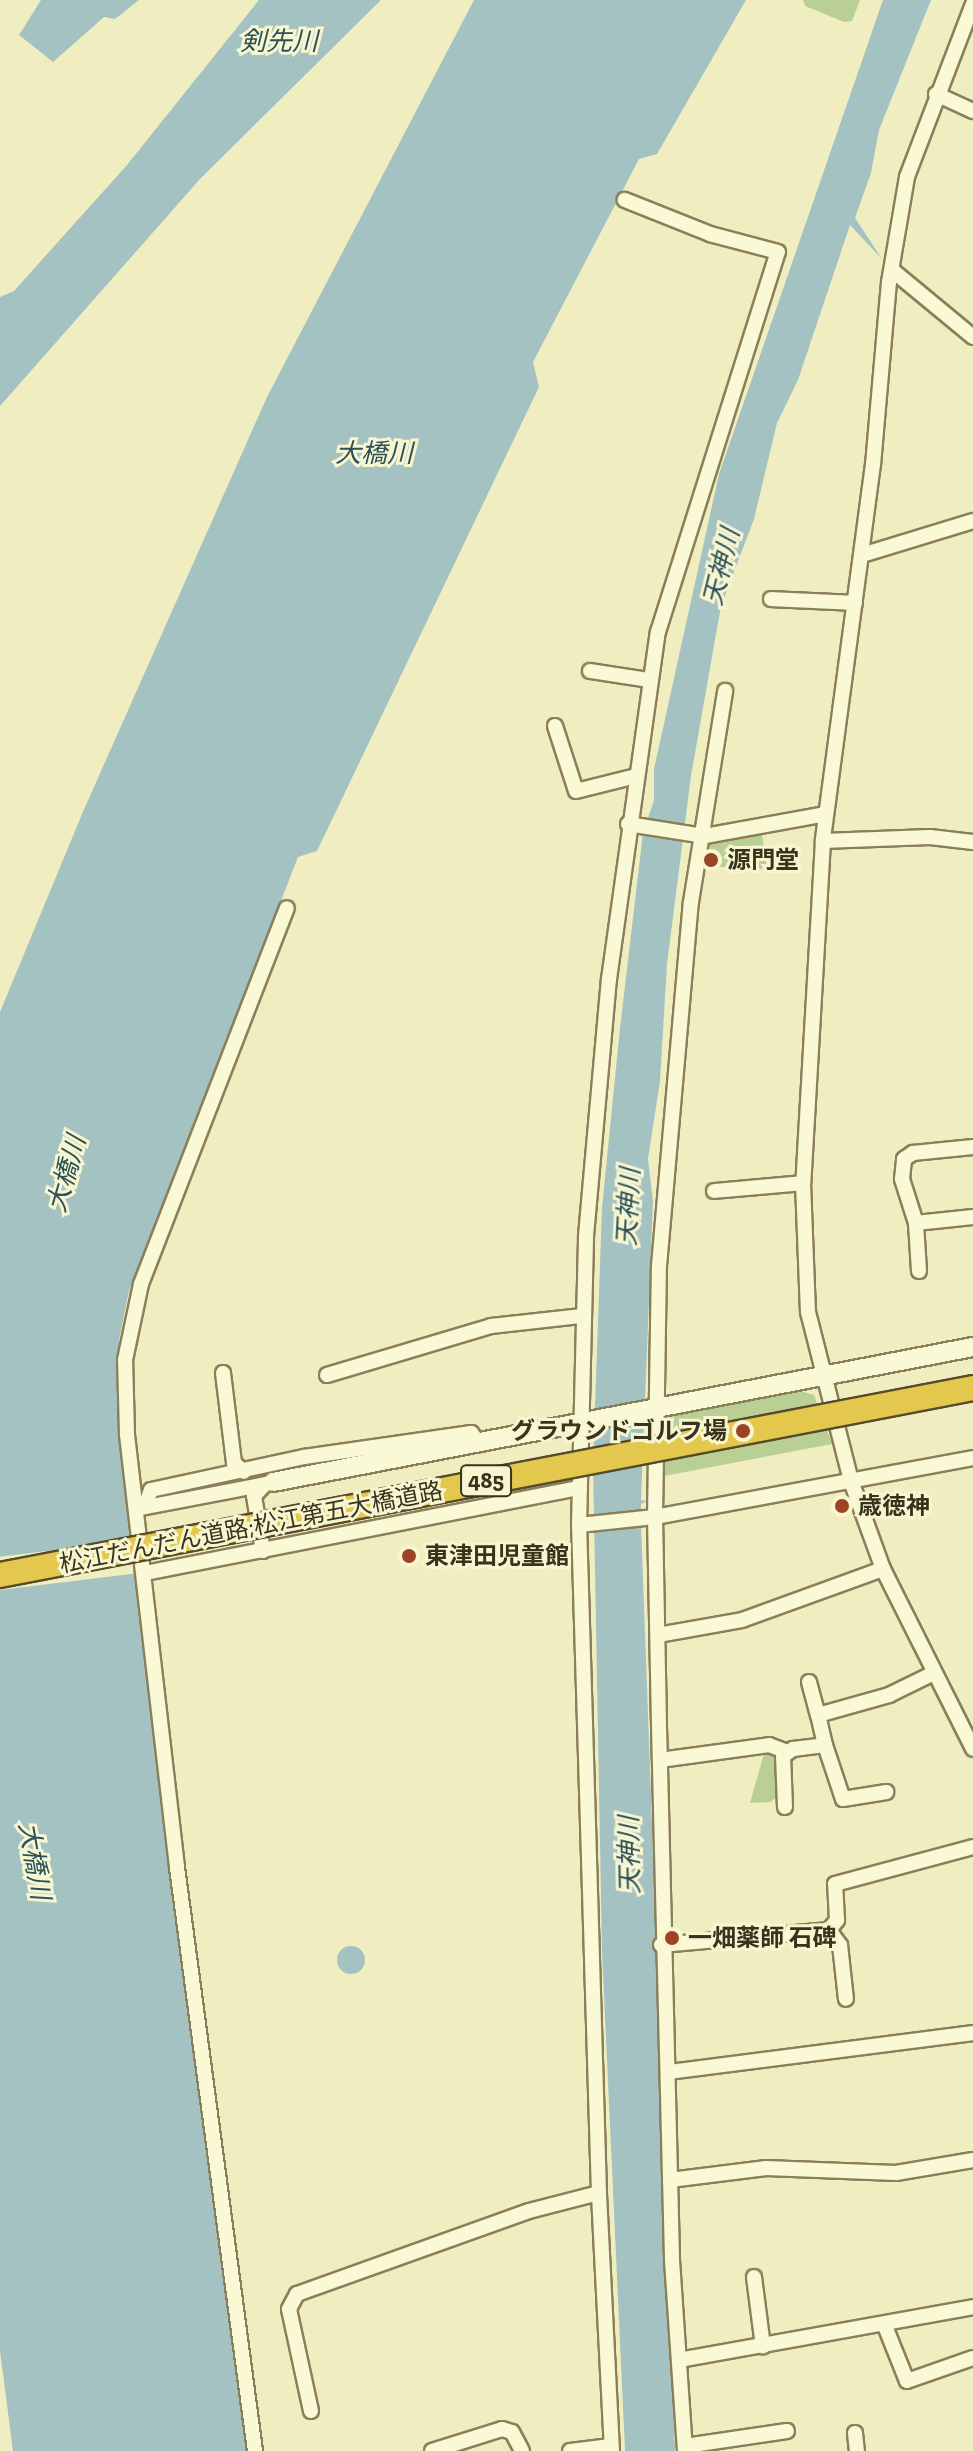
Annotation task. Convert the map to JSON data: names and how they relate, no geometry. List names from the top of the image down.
{
  "streets": {
    "highway": ["485", "松江だんだん道路;松江第五大橋道路"]
  },
  "water": ["剣先川", "大橋川", "天神川"],
  "places": [
    "源門堂",
    "グラウンドゴルフ場",
    "歳徳神",
    "東津田児童館",
    "一畑薬師 石碑"
  ]
}
